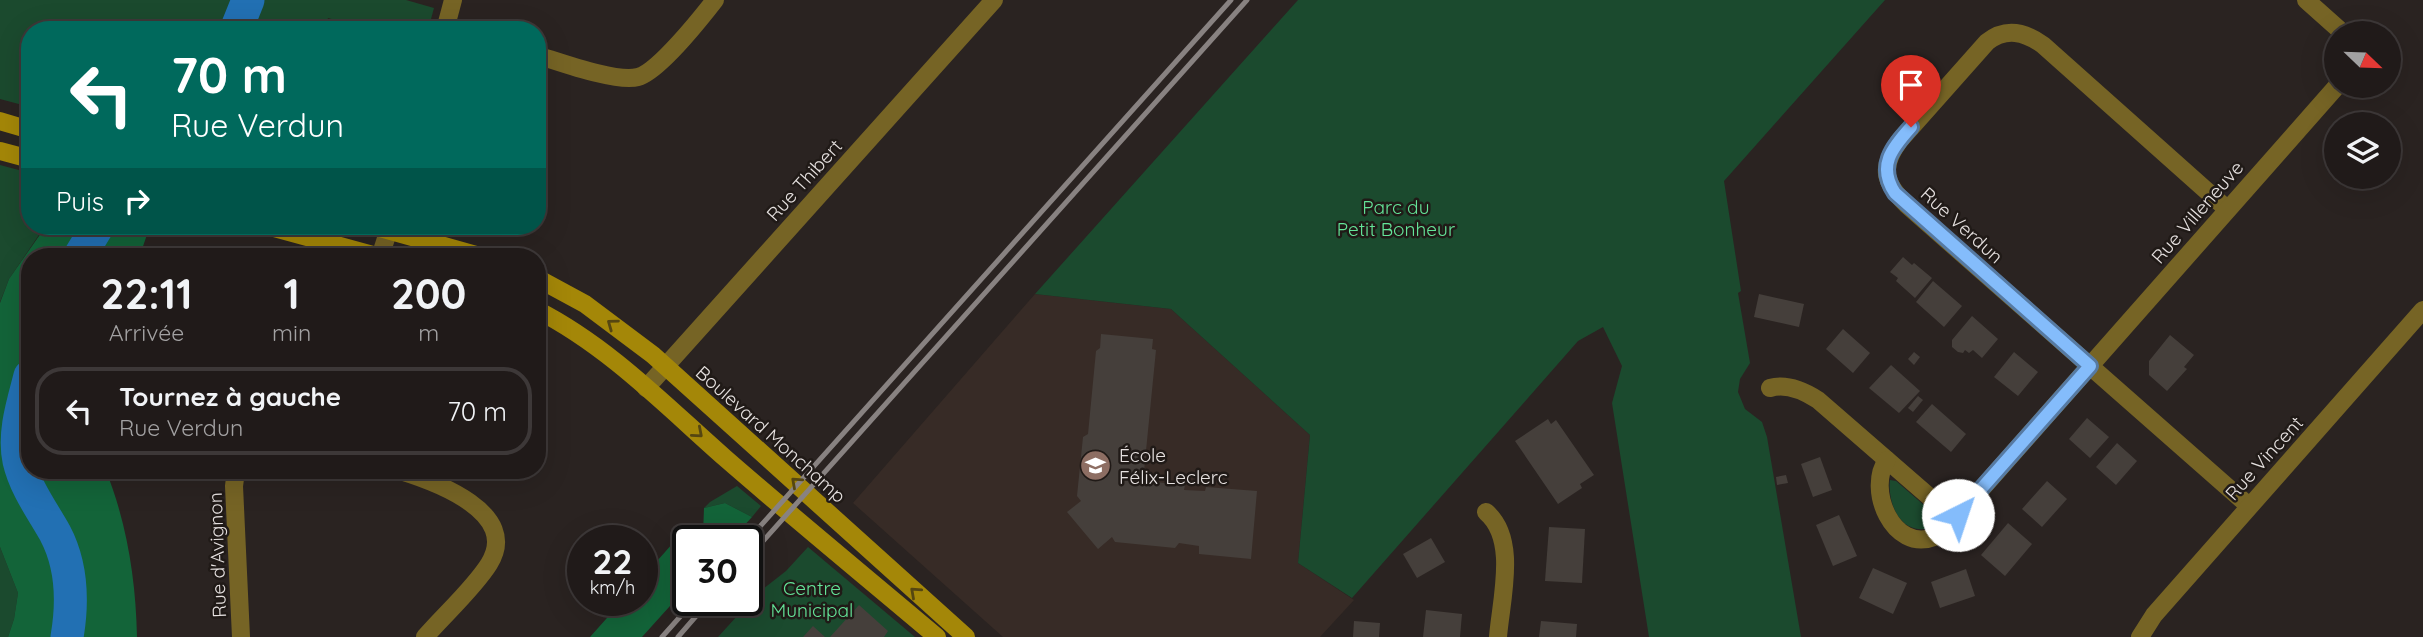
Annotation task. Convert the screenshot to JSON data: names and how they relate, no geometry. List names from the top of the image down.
{
  "streets": {
    "street": [
      "Rue Thibert",
      "Rue Villeneuve",
      "Rue Verdun",
      "Boulevard Monchamp",
      "Rue Vincent",
      "Rue d'Avignon"
    ]
  },
  "crossings": [
    ["Rue Thibert", "Boulevard Monchamp"],
    ["Rue Villeneuve", "Rue Verdun"],
    ["Rue Verdun", "Rue Vincent"]
  ],
  "parks": ["Parc du Petit Bonheur", "Centre Municipal"],
  "places": {
    "school or university": ["École Félix-Leclerc"]
  },
  "north": "bottom right",
  "page": {
    "turn": ["70 m", "Rue Verdun"],
    "then": "Puis",
    "eta": [
      "22:11",
      "Arrivée",
      "1",
      "min",
      "200",
      "m"
    ],
    "list": [
      {
        "name": "Tournez à gauche",
        "note": "Rue Verdun",
        "value": "70 m"
      }
    ],
    "speed": "22 km/h",
    "limit": "30"
  }
}
